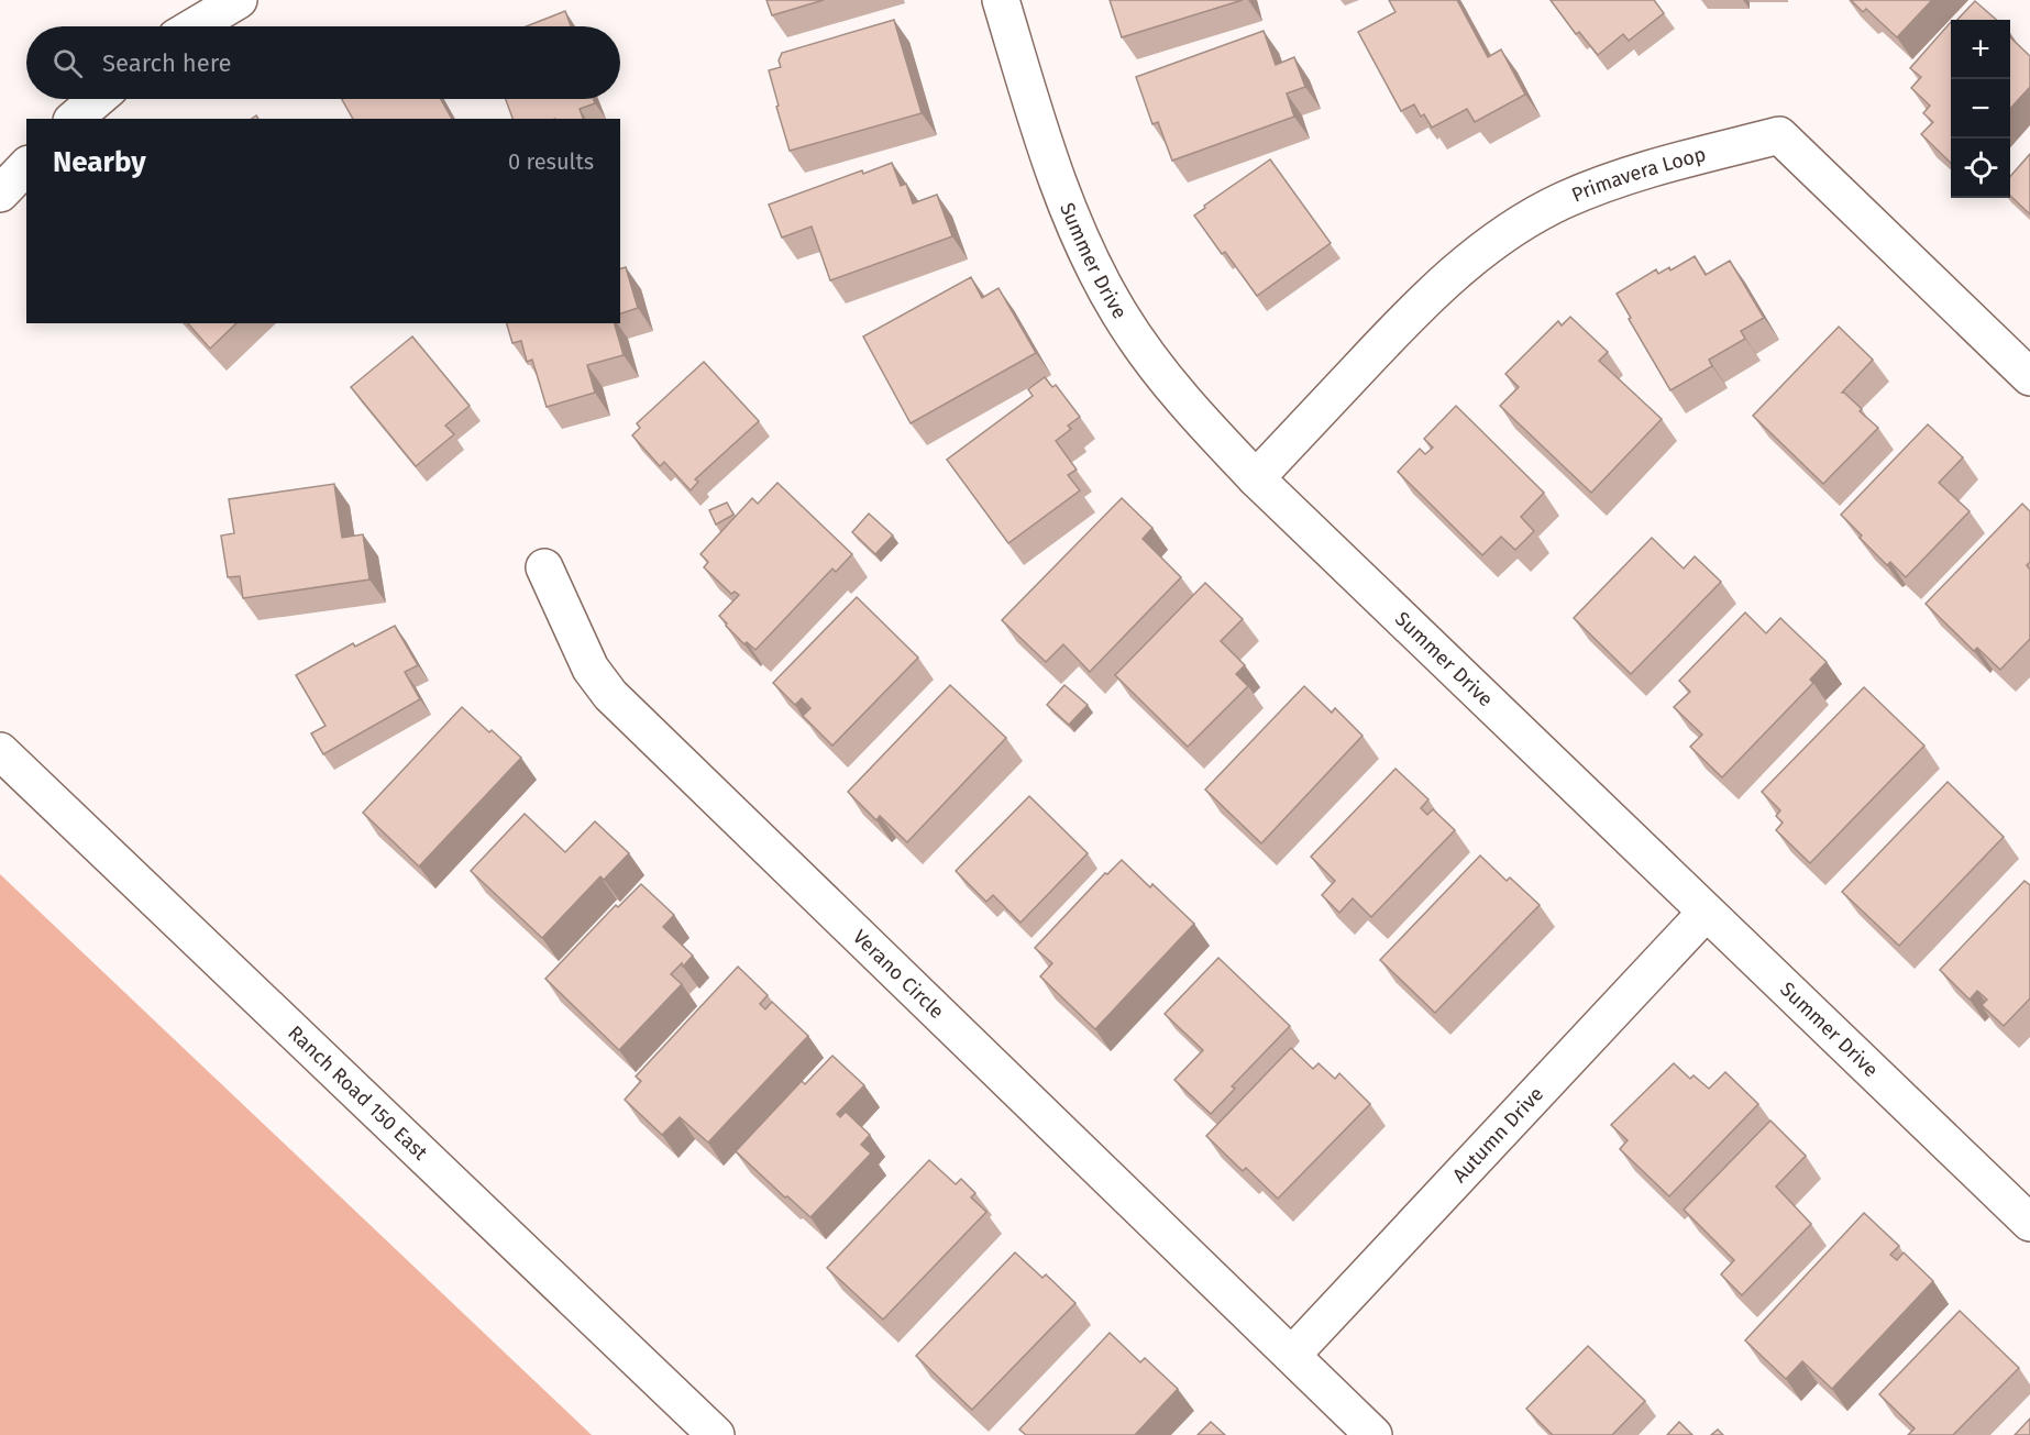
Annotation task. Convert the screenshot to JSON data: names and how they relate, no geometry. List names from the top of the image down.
{
  "streets": {
    "street": [
      "Primavera Loop",
      "Summer Drive",
      "Verano Circle",
      "Ranch Road 150 East",
      "Autumn Drive"
    ]
  },
  "crossings": [
    ["Primavera Loop", "Summer Drive"],
    ["Summer Drive", "Autumn Drive"],
    ["Verano Circle", "Autumn Drive"]
  ],
  "page": {
    "map_buttons": ["+", "−"],
    "search": "Search here",
    "heading": ["Nearby", "0 results"]
  }
}
